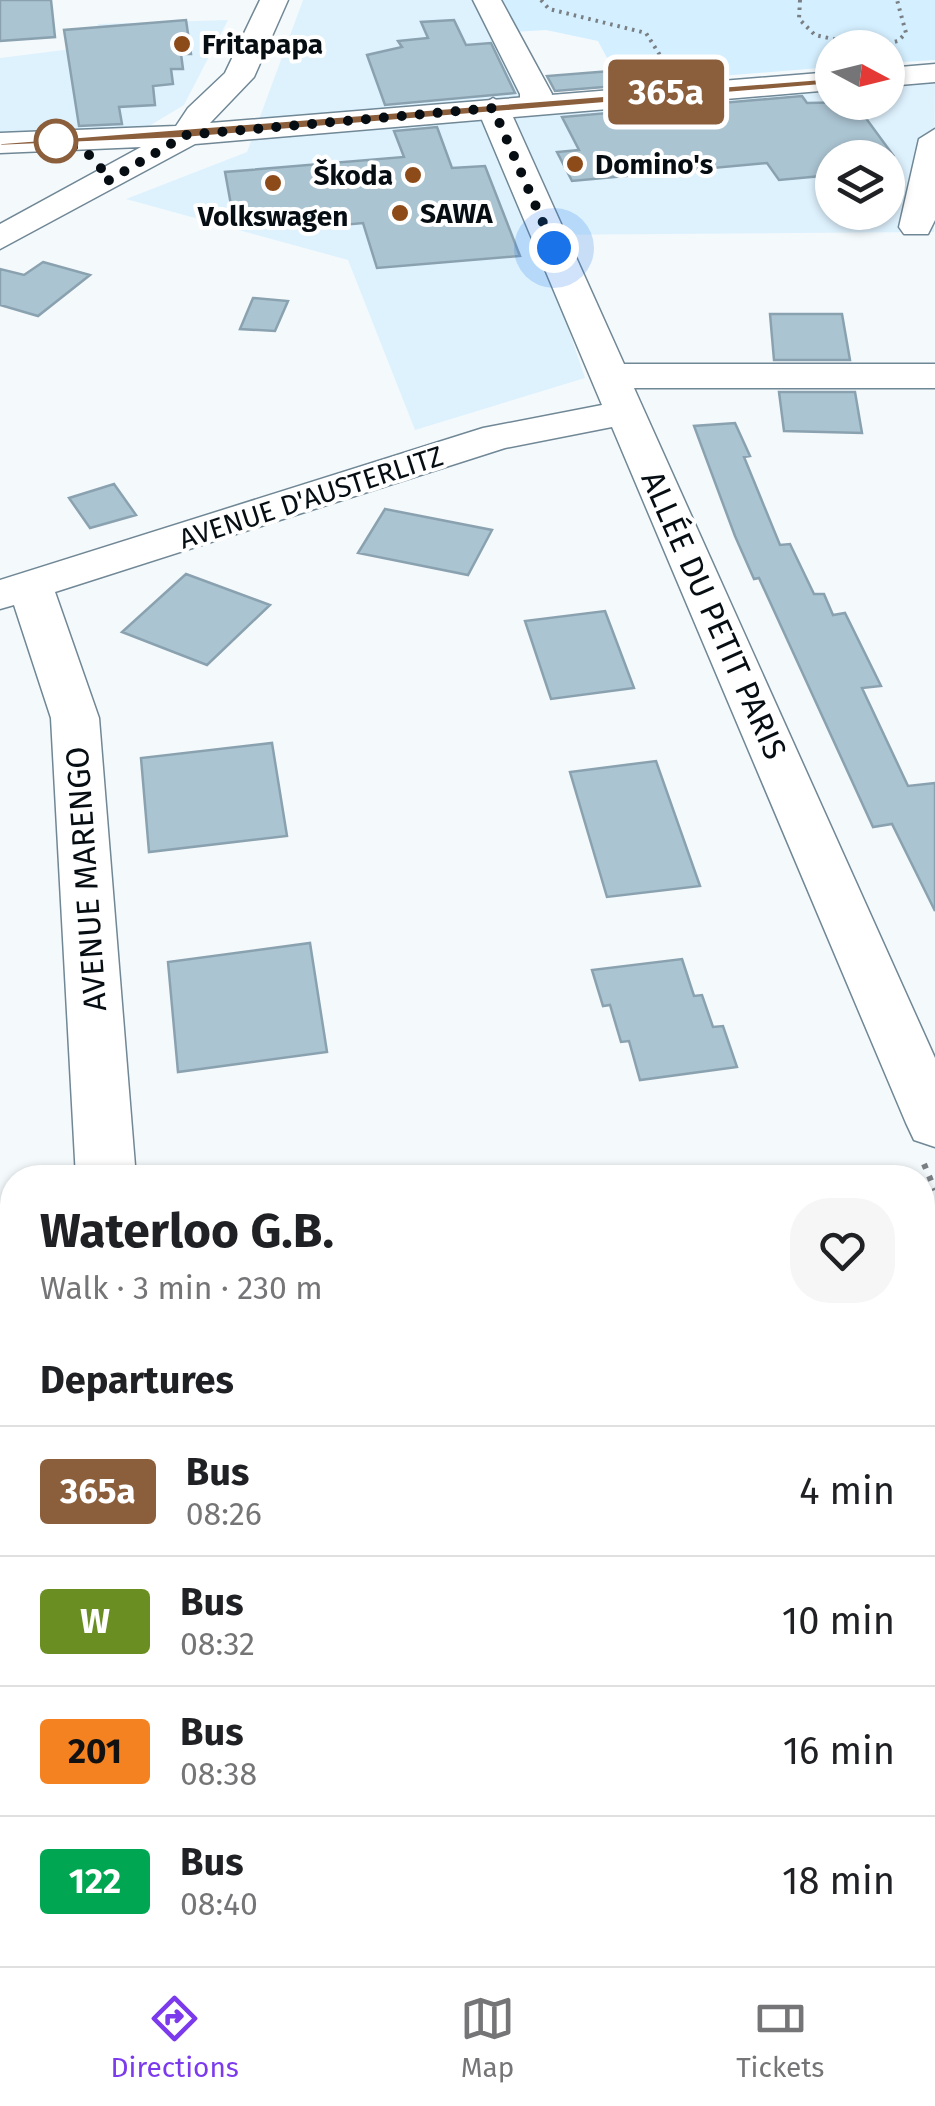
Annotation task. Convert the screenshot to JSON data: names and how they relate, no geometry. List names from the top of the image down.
{
  "streets": {
    "street": ["AVENUE D'AUSTERLITZ", "ALLÉE DU PETIT PARIS", "AVENUE MARENGO"]
  },
  "crossings": [
    ["AVENUE D'AUSTERLITZ", "ALLÉE DU PETIT PARIS"],
    ["AVENUE D'AUSTERLITZ", "AVENUE MARENGO"]
  ],
  "places": [
    "Fritapapa",
    "Domino's",
    "Škoda",
    "Volkswagen",
    "SAWA"
  ],
  "lines": ["bus line 365a"],
  "north": "right",
  "page": {
    "on_map": "365a",
    "heading": [
      ["Waterloo G.B.", "Walk · 3 min · 230 m"],
      "Departures"
    ],
    "list": [
      {
        "mark": "365a",
        "name": "Bus",
        "note": "08:26",
        "value": "4 min"
      },
      {
        "mark": "W",
        "name": "Bus",
        "note": "08:32",
        "value": "10 min"
      },
      {
        "mark": "201",
        "name": "Bus",
        "note": "08:38",
        "value": "16 min"
      },
      {
        "mark": "122",
        "name": "Bus",
        "note": "08:40",
        "value": "18 min"
      }
    ],
    "tabs": ["Directions", "Map", "Tickets"]
  }
}
